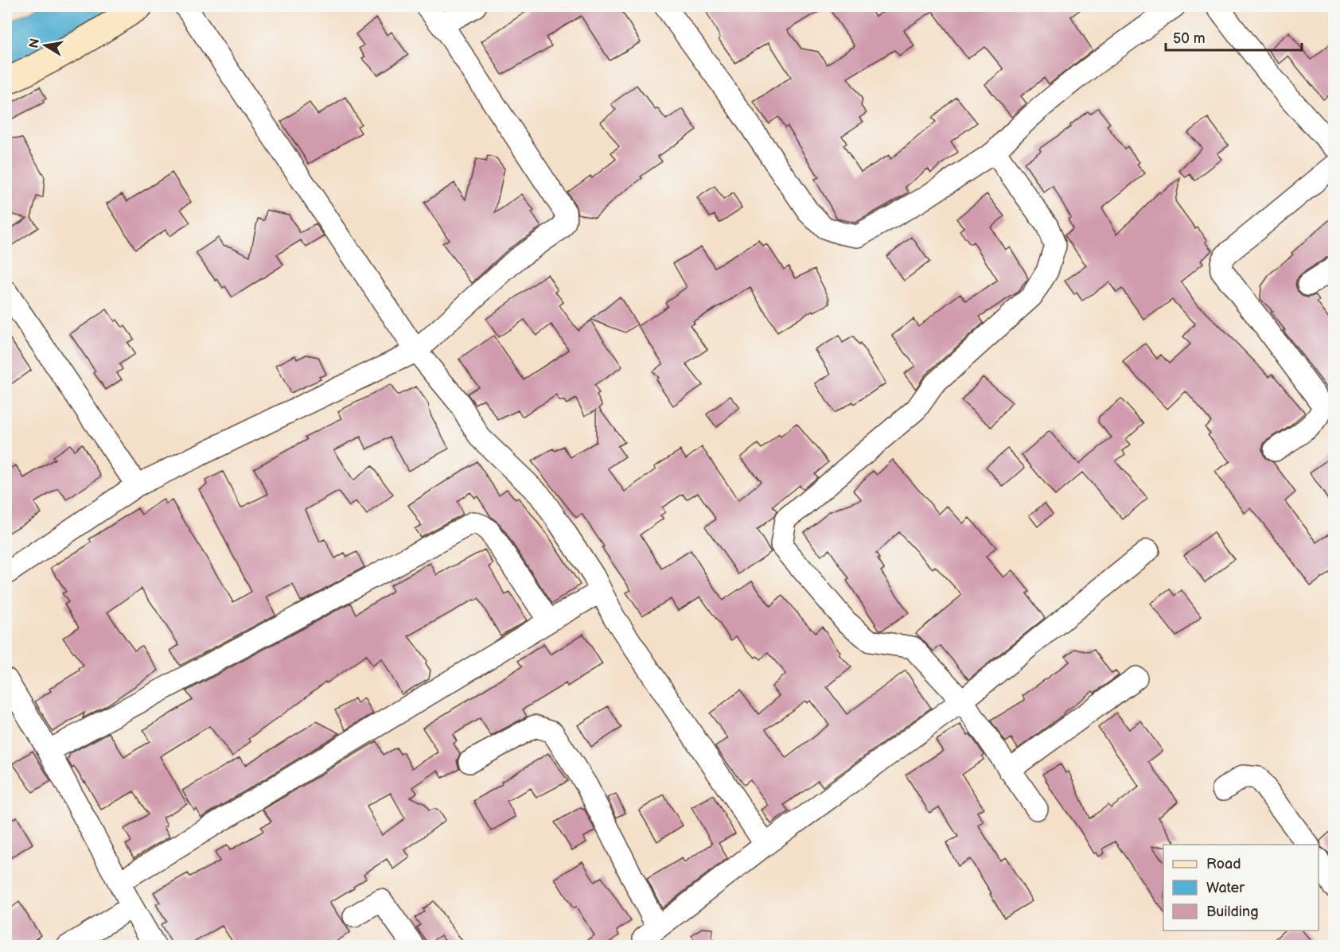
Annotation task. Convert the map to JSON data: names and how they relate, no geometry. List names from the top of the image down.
{
  "legend": ["Road", "Water", "Building"],
  "scale_bar": "50 m",
  "north": "left"
}
